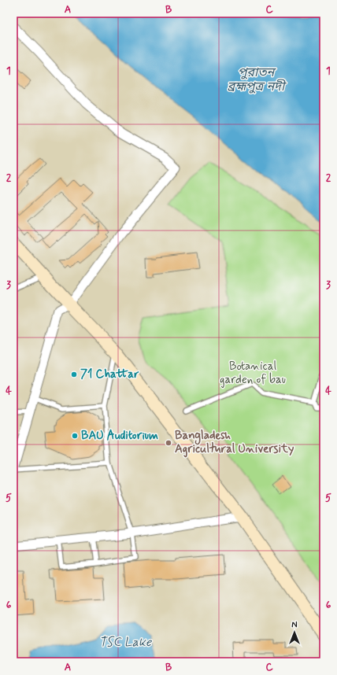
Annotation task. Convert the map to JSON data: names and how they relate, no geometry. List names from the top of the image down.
{
  "water": ["পুরাতন ব্রহ্মপুত্র নদী", "TSC Lake"],
  "parks": ["Botanical garden of bau"],
  "places": ["71 Chattar", "BAU Auditorium", "Bangladesh Agricultural University"],
  "north": "top",
  "grid": {
    "columns": ["A", "B", "C"],
    "rows": [
      "1",
      "2",
      "3",
      "4",
      "5",
      "6"
    ]
  }
}
